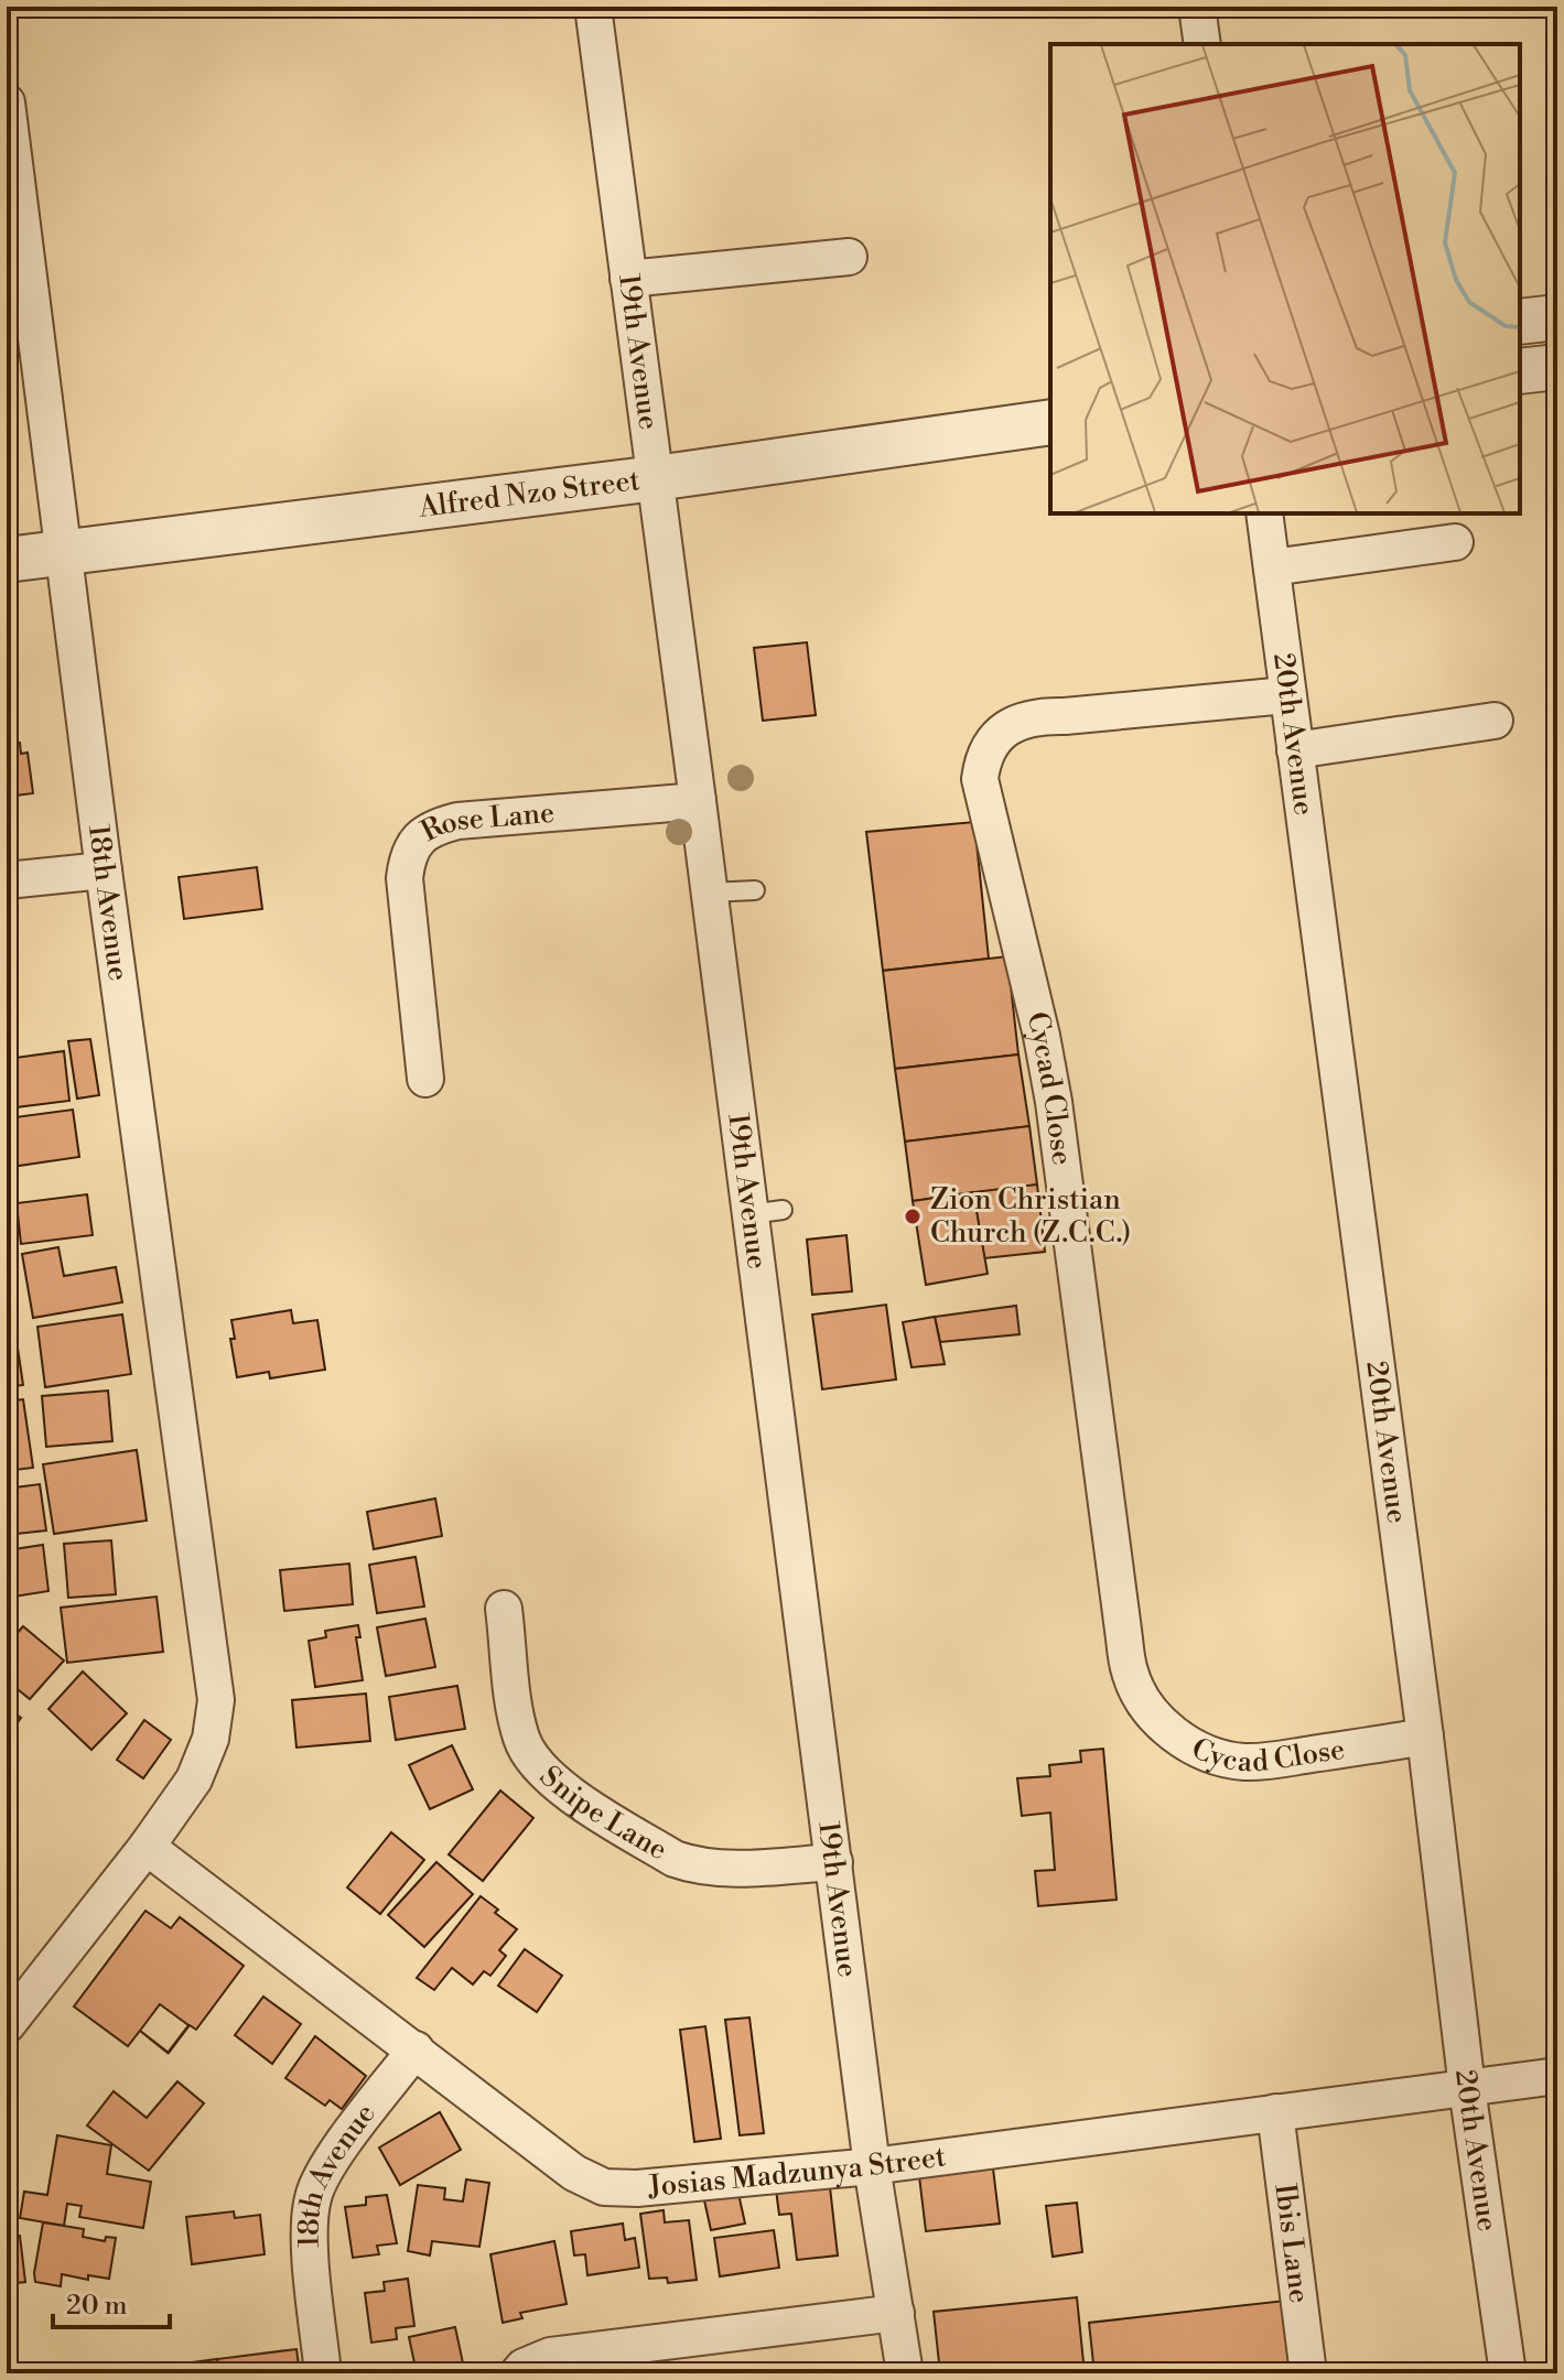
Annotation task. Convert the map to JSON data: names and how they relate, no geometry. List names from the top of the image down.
{
  "streets": {
    "street": [
      "19th Avenue",
      "Alfred Nzo Street",
      "20th Avenue",
      "Rose Lane",
      "18th Avenue",
      "Cycad Close",
      "Snipe Lane",
      "Josias Madzunya Street",
      "Ibis Lane"
    ]
  },
  "crossings": [
    ["19th Avenue", "Alfred Nzo Street"],
    ["19th Avenue", "Rose Lane"],
    ["19th Avenue", "Snipe Lane"],
    ["19th Avenue", "Josias Madzunya Street"],
    ["Alfred Nzo Street", "18th Avenue"],
    ["20th Avenue", "Cycad Close"],
    ["20th Avenue", "Josias Madzunya Street"],
    ["18th Avenue", "Josias Madzunya Street"],
    ["Josias Madzunya Street", "Ibis Lane"]
  ],
  "places": ["Zion Christian Church (Z.C.C.)"],
  "scale_bar": "20 m"
}
